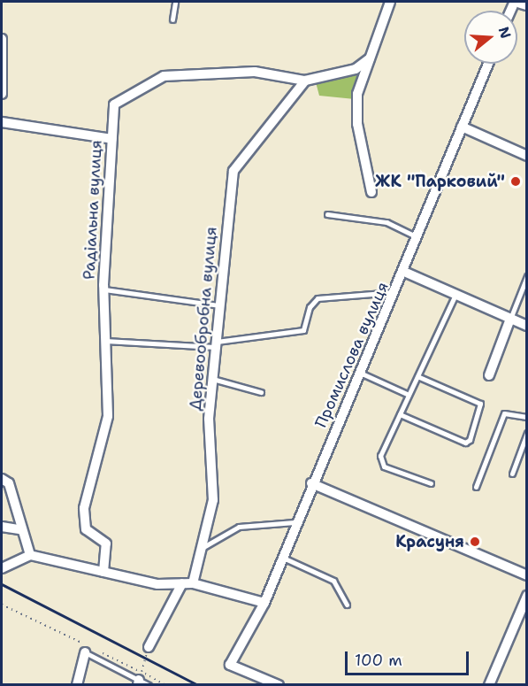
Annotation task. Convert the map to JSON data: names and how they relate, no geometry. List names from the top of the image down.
{
  "streets": {
    "street": ["Радіальна вулиця", "Деревообробна вулиця", "Промислова вулиця"]
  },
  "crossings": [
    ["Радіальна вулиця", "Деревообробна вулиця"]
  ],
  "places": ["ЖК \"Парковий\"", "Красуня"],
  "scale_bar": "100 m",
  "north": "right"
}
